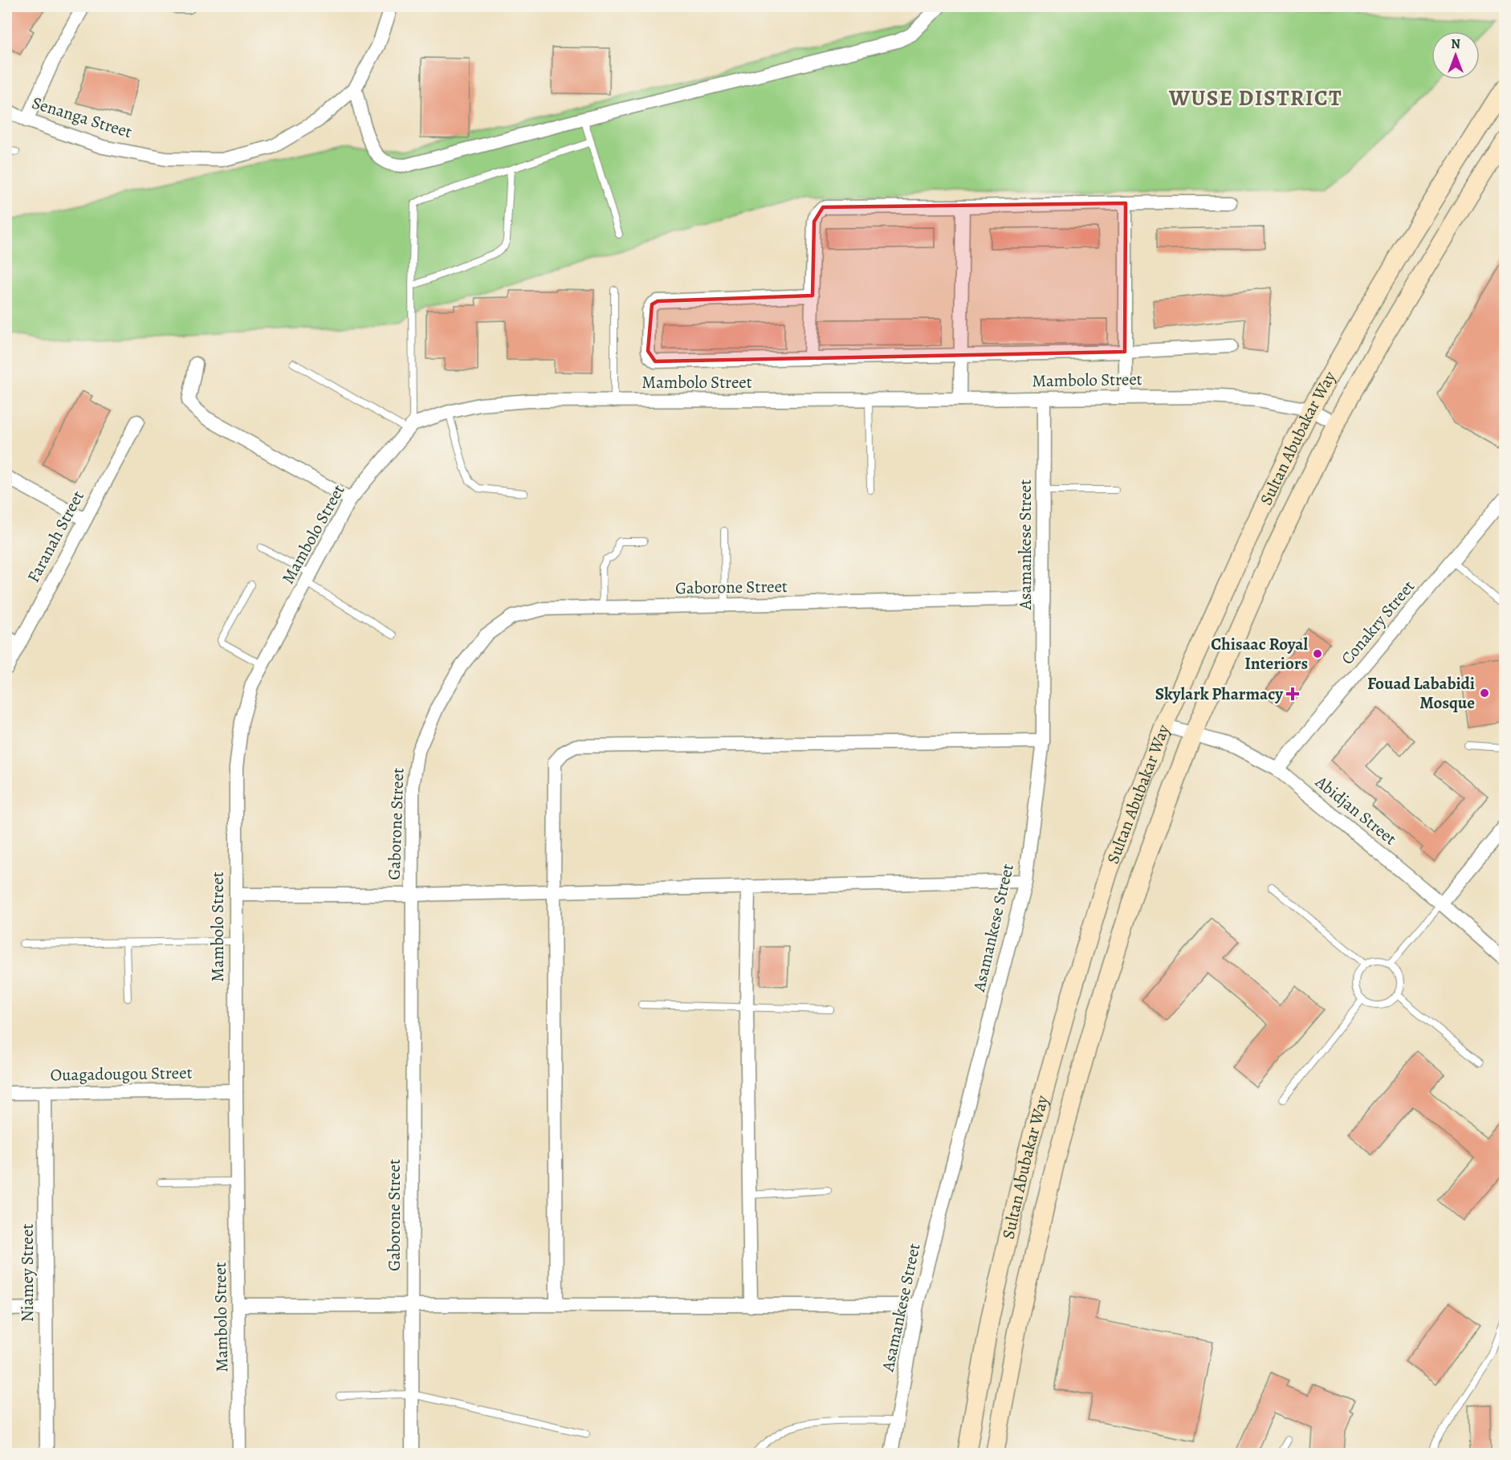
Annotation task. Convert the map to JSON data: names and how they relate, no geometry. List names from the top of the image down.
{
  "streets": {
    "main road": ["Sultan Abubakar Way"],
    "street": [
      "Senanga Street",
      "Mambolo Street",
      "Faranah Street",
      "Asamankese Street",
      "Gaborone Street",
      "Conakry Street",
      "Abidjan Street",
      "Ouagadougou Street",
      "Niamey Street"
    ]
  },
  "crossings": [
    ["Mambolo Street", "Sultan Abubakar Way"],
    ["Mambolo Street", "Asamankese Street"],
    ["Mambolo Street", "Ouagadougou Street"],
    ["Sultan Abubakar Way", "Abidjan Street"],
    ["Asamankese Street", "Gaborone Street"],
    ["Conakry Street", "Abidjan Street"],
    ["Ouagadougou Street", "Niamey Street"]
  ],
  "districts": ["WUSE DISTRICT"],
  "places": {
    "other": ["Chisaac Royal Interiors", "Fouad Lababidi Mosque"],
    "health": ["Skylark Pharmacy"]
  },
  "north": "top"
}
